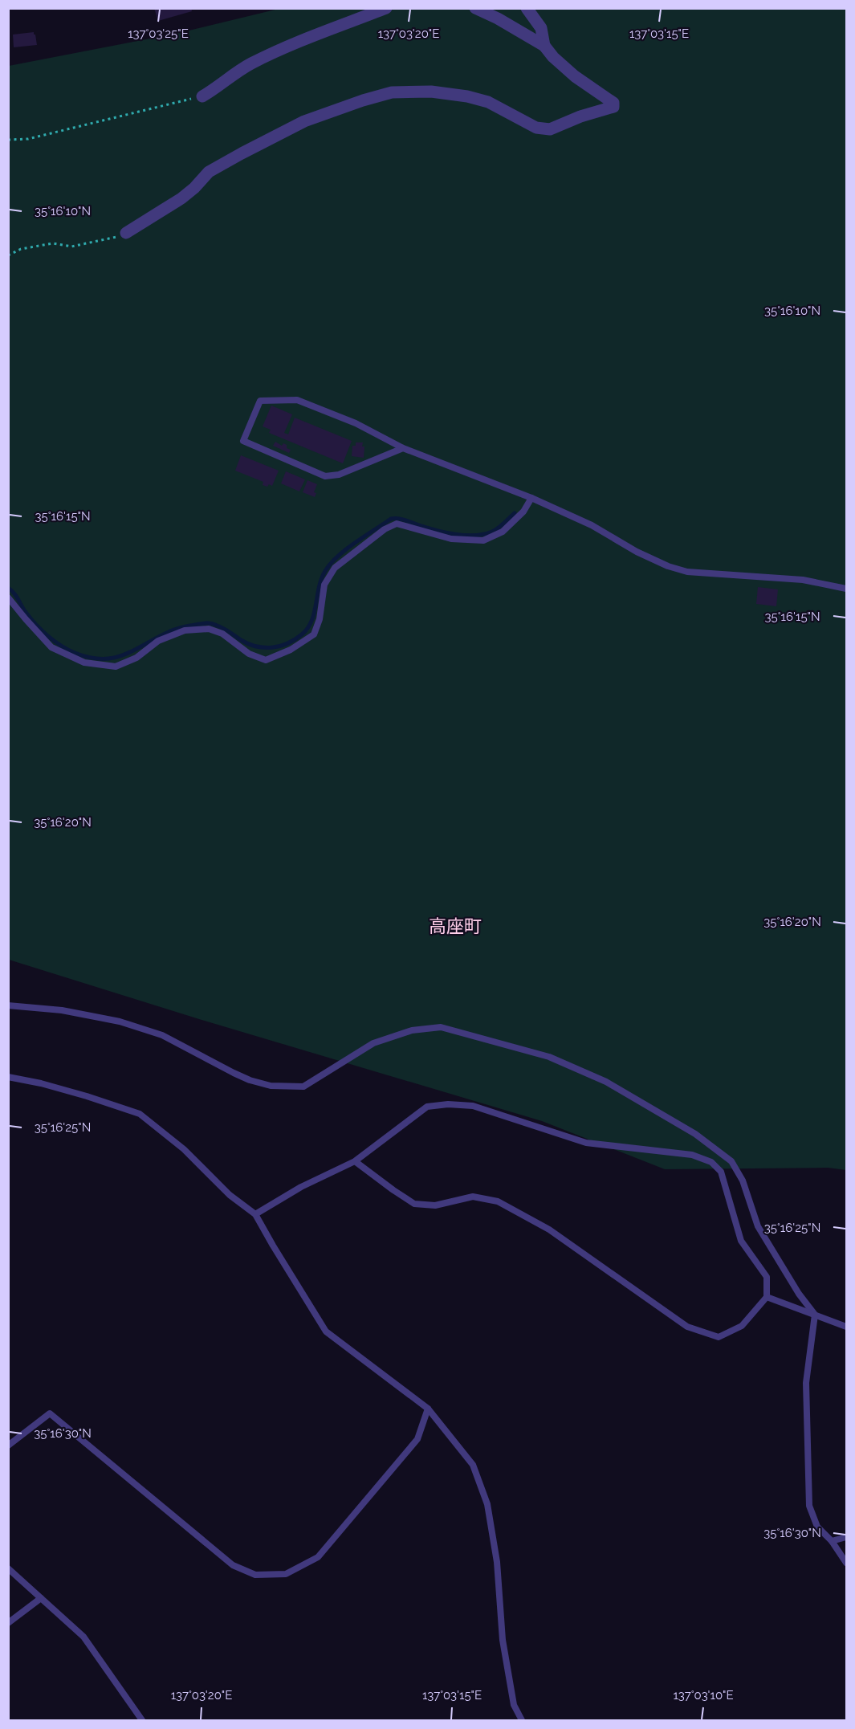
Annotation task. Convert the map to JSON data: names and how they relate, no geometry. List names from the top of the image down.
{
  "districts": ["高座町"],
  "coordinates": [
    "137°03'25\"E",
    "137°03'20\"E",
    "137°03'15\"E",
    "35°16'10\"N",
    "35°16'15\"N",
    "35°16'20\"N",
    "35°16'25\"N",
    "35°16'30\"N",
    "137°03'10\"E"
  ]
}
